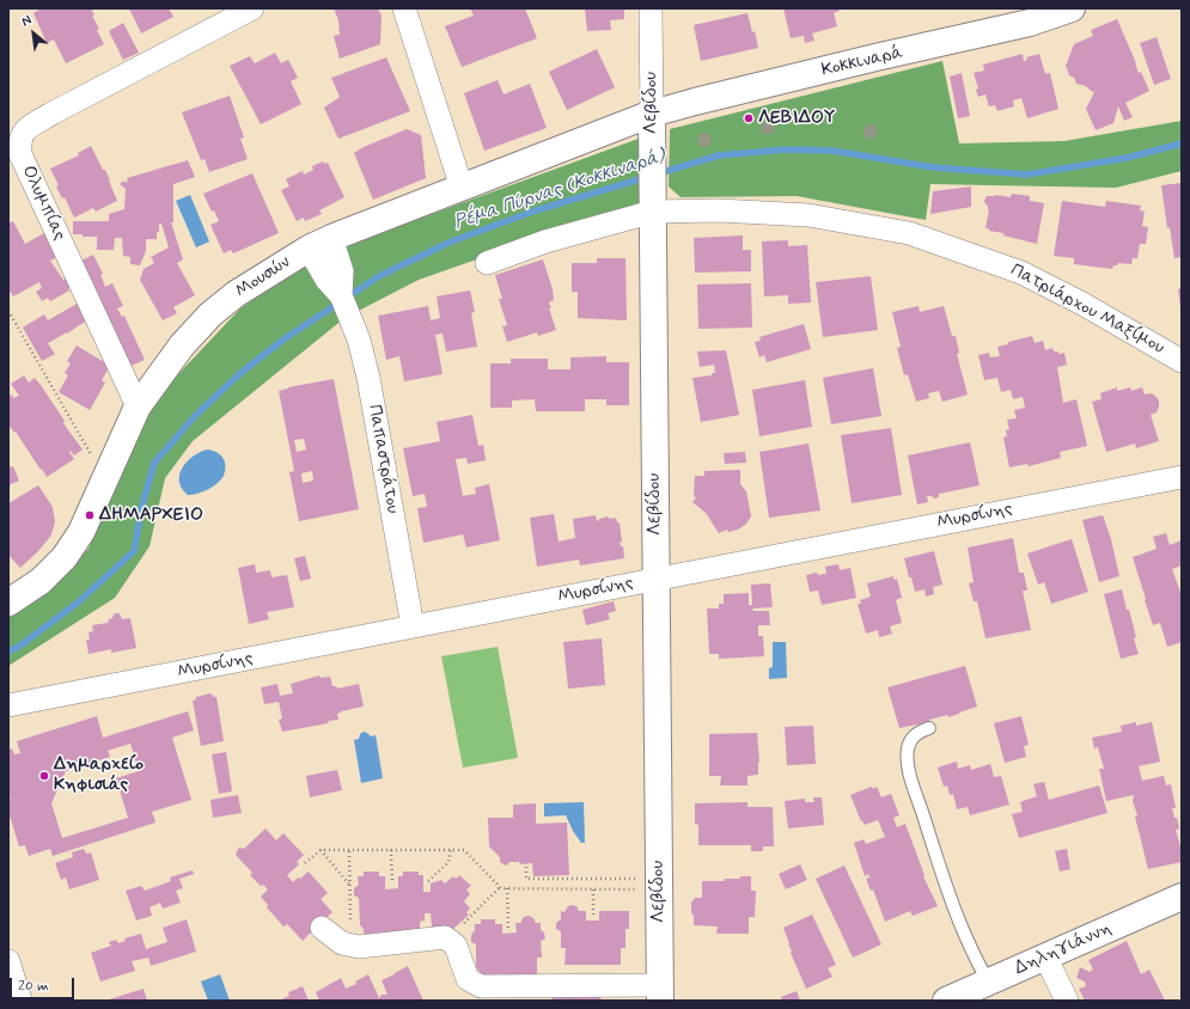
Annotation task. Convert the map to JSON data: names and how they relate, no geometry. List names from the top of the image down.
{
  "streets": {
    "street": [
      "Κοκκιναρά",
      "Λεβίδου",
      "Ολυμπίας",
      "Μουσών",
      "Πατριάρχου Μαξίμου",
      "Παπαστράτου",
      "Μυρσίνης",
      "Δηληγιάννη"
    ]
  },
  "crossings": [
    ["Κοκκιναρά", "Λεβίδου"],
    ["Κοκκιναρά", "Μουσών"],
    ["Λεβίδου", "Μουσών"],
    ["Λεβίδου", "Πατριάρχου Μαξίμου"],
    ["Λεβίδου", "Μυρσίνης"],
    ["Ολυμπίας", "Μουσών"],
    ["Μουσών", "Παπαστράτου"],
    ["Παπαστράτου", "Μυρσίνης"]
  ],
  "water": ["Ρέμα Πύρνας (Κοκκιναρά)"],
  "places": ["ΛΕΒΙΔΟΥ", "ΔΗΜΑΡΧΕΙΟ", "Δημαρχείο Κηφισιάς"],
  "scale_bar": "20 m",
  "north": "top left"
}
